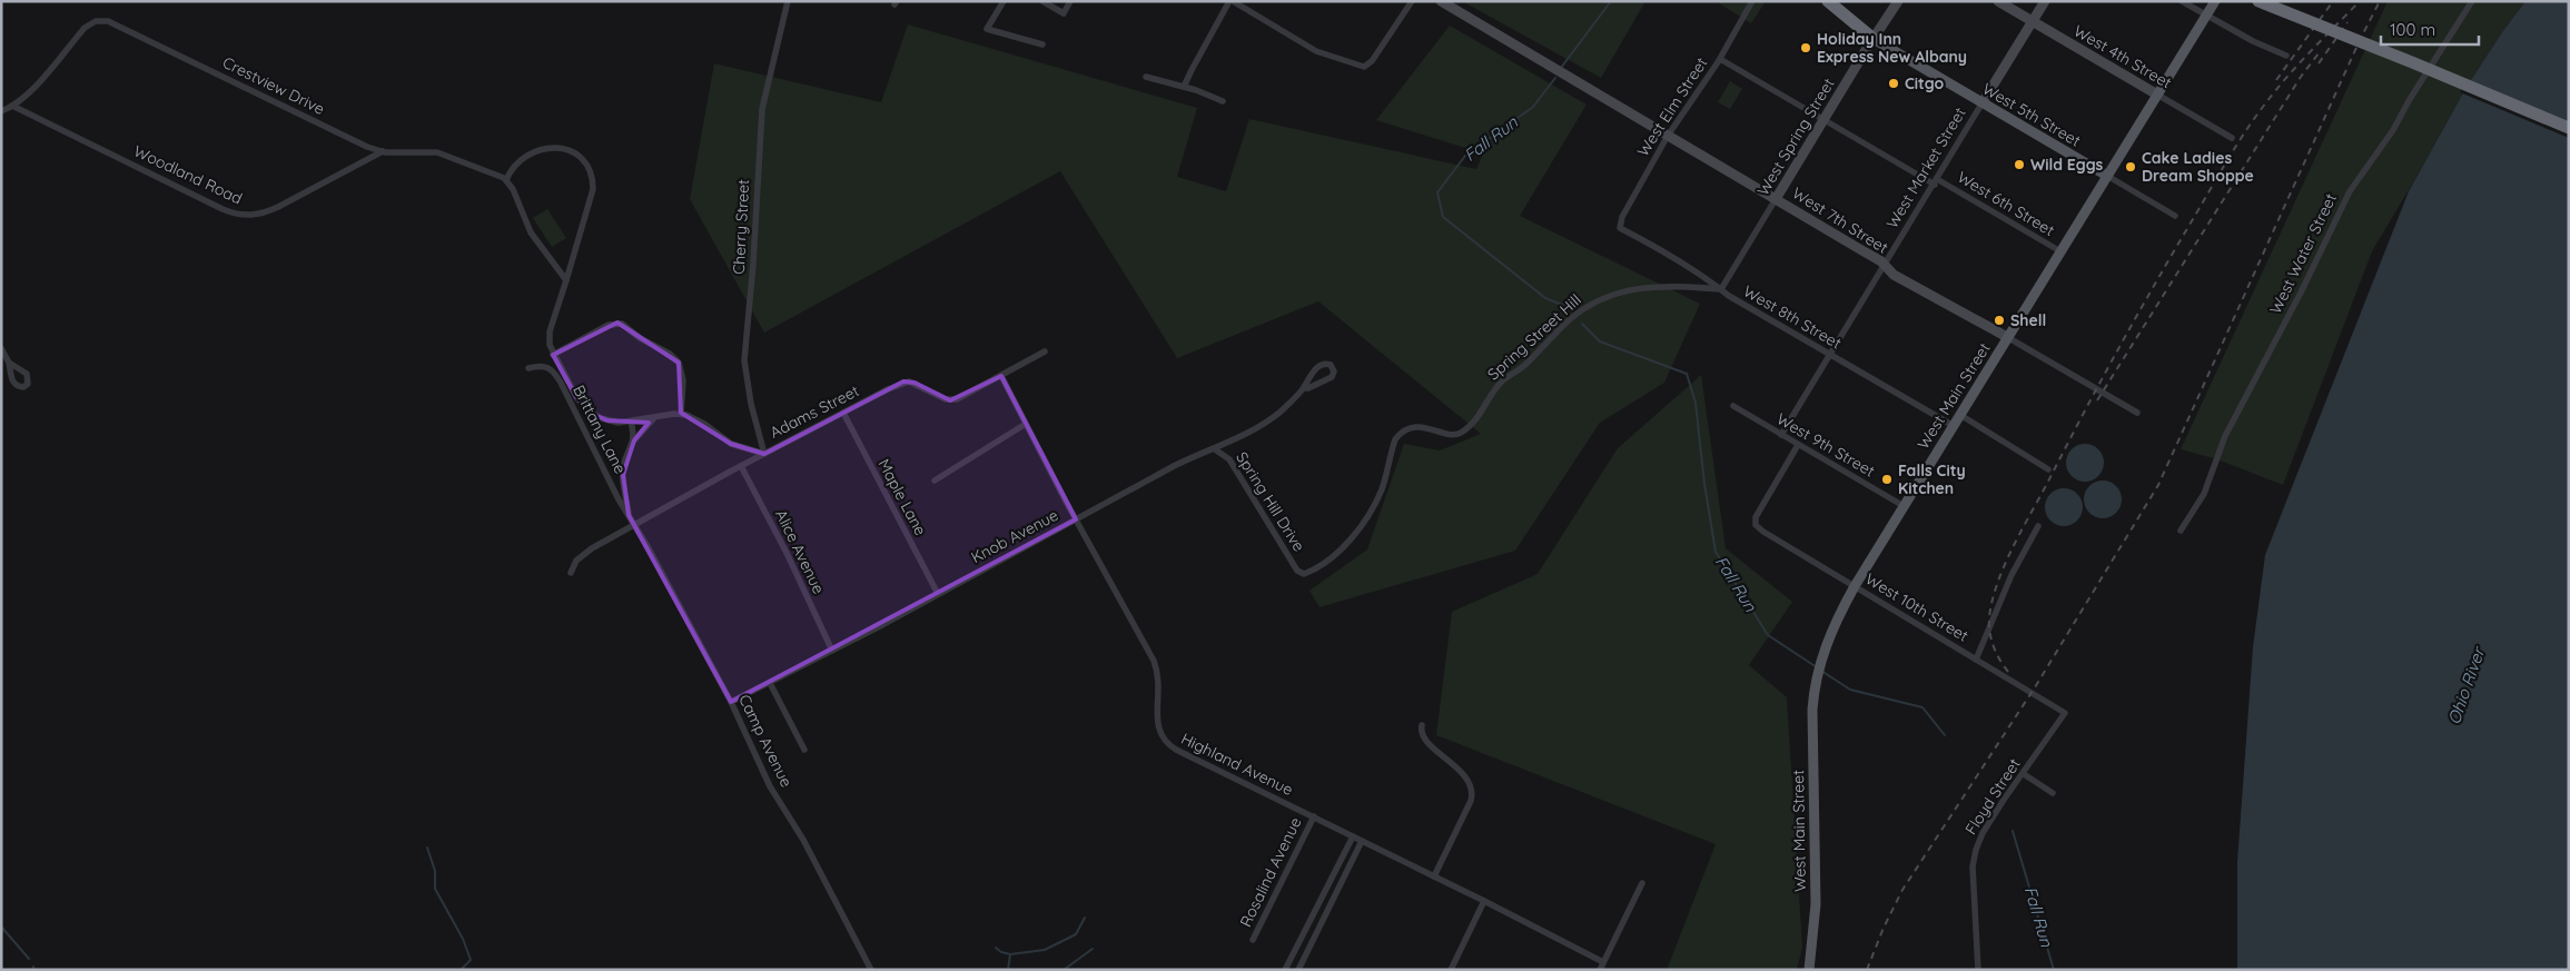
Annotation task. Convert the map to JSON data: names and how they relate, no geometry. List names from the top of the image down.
{
  "streets": {
    "main road": ["West 5th Street", "West Main Street"],
    "street": [
      "West 4th Street",
      "Crestview Drive",
      "West Elm Street",
      "West Spring Street",
      "West Market Street",
      "Woodland Road",
      "West 6th Street",
      "West 7th Street",
      "Cherry Street",
      "West Water Street",
      "West 8th Street",
      "Spring Street Hill",
      "Adams Street",
      "Brittany Lane",
      "West 9th Street",
      "Maple Lane",
      "Spring Hill Drive",
      "Knob Avenue",
      "Alice Avenue",
      "West 10th Street",
      "Camp Avenue",
      "Highland Avenue",
      "Floyd Street",
      "Rosalind Avenue"
    ]
  },
  "crossings": [
    ["West 4th Street", "West Market Street"],
    ["West 4th Street", "West Main Street"],
    ["Crestview Drive", "Woodland Road"],
    ["West Elm Street", "West 6th Street"],
    ["West Elm Street", "West 7th Street"],
    ["West Elm Street", "West 8th Street"],
    ["West 5th Street", "West Spring Street"],
    ["West 5th Street", "West Market Street"],
    ["West 5th Street", "West Main Street"],
    ["West Spring Street", "West 6th Street"],
    ["West Spring Street", "West 7th Street"],
    ["West Spring Street", "West 8th Street"],
    ["West Spring Street", "Spring Street Hill"],
    ["West Market Street", "West 6th Street"],
    ["West Market Street", "West 7th Street"],
    ["West Market Street", "West 8th Street"],
    ["West Market Street", "West 9th Street"],
    ["West 6th Street", "West Main Street"],
    ["West 7th Street", "West Main Street"],
    ["Cherry Street", "Adams Street"],
    ["West 8th Street", "Spring Street Hill"],
    ["West 8th Street", "West Main Street"],
    ["Spring Street Hill", "Spring Hill Drive"],
    ["West Main Street", "West 9th Street"],
    ["West Main Street", "West 10th Street"],
    ["Adams Street", "Brittany Lane"],
    ["Adams Street", "Maple Lane"],
    ["Adams Street", "Alice Avenue"],
    ["Adams Street", "Camp Avenue"],
    ["Adams Street", "Highland Avenue"],
    ["Brittany Lane", "Camp Avenue"],
    ["West 9th Street", "West 10th Street"],
    ["Maple Lane", "Knob Avenue"],
    ["Spring Hill Drive", "Knob Avenue"],
    ["Knob Avenue", "Alice Avenue"],
    ["Knob Avenue", "Camp Avenue"],
    ["Knob Avenue", "Highland Avenue"],
    ["West 10th Street", "Floyd Street"],
    ["Highland Avenue", "Rosalind Avenue"]
  ],
  "water": ["Fall Run", "Ohio River"],
  "places": [
    "Holiday Inn Express New Albany",
    "Citgo",
    "Wild Eggs",
    "Cake Ladies Dream Shoppe",
    "Shell",
    "Falls City Kitchen"
  ],
  "scale_bar": "100 m"
}
